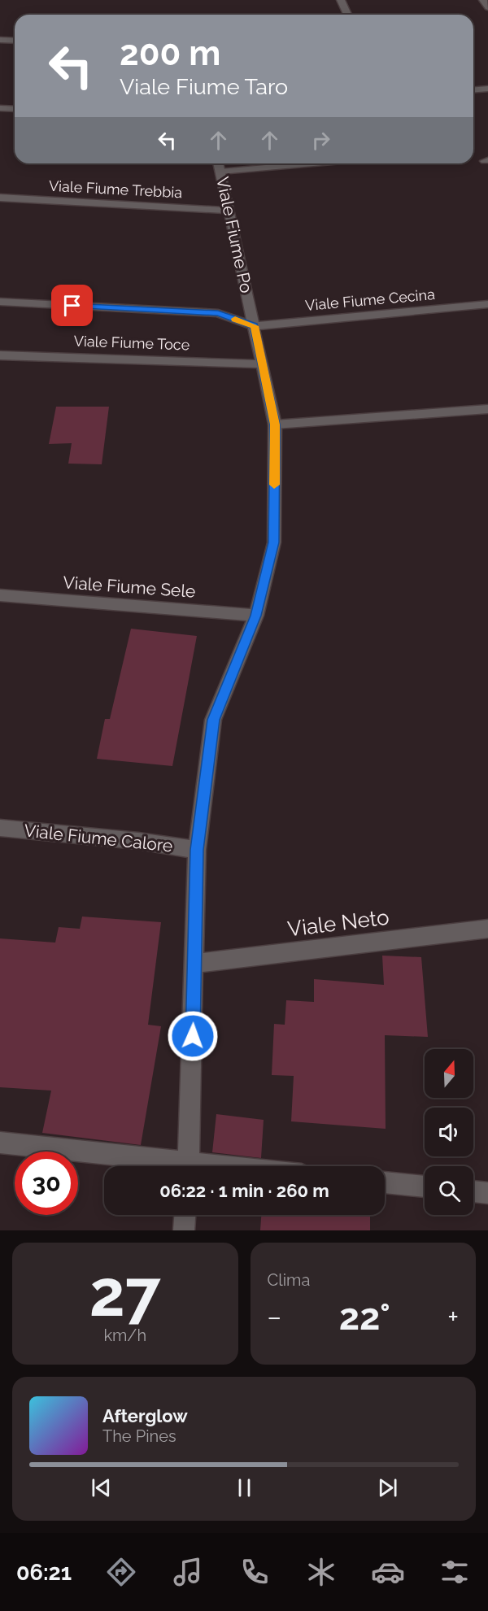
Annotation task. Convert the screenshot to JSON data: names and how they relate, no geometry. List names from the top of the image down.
{
  "streets": {
    "street": [
      "Viale Fiume Trebbia",
      "Viale Fiume Po",
      "Viale Fiume Cecina",
      "Viale Fiume Toce",
      "Viale Fiume Sele",
      "Viale Fiume Calore",
      "Viale Neto"
    ]
  },
  "crossings": [
    ["Viale Fiume Trebbia", "Viale Fiume Po"],
    ["Viale Fiume Po", "Viale Fiume Cecina"],
    ["Viale Fiume Po", "Viale Fiume Toce"],
    ["Viale Fiume Po", "Viale Fiume Sele"],
    ["Viale Fiume Po", "Viale Fiume Calore"],
    ["Viale Fiume Po", "Viale Neto"]
  ],
  "north": "top",
  "page": {
    "turn": ["200 m", "Viale Fiume Taro"],
    "limit": "30",
    "trip": "06:22 · 1 min · 260 m",
    "tile": [
      ["27", "km/h"],
      "Clima"
    ],
    "heat": ["−", "22°", "+"],
    "song": ["Afterglow", "The Pines"],
    "tabs": "06:21"
  }
}
